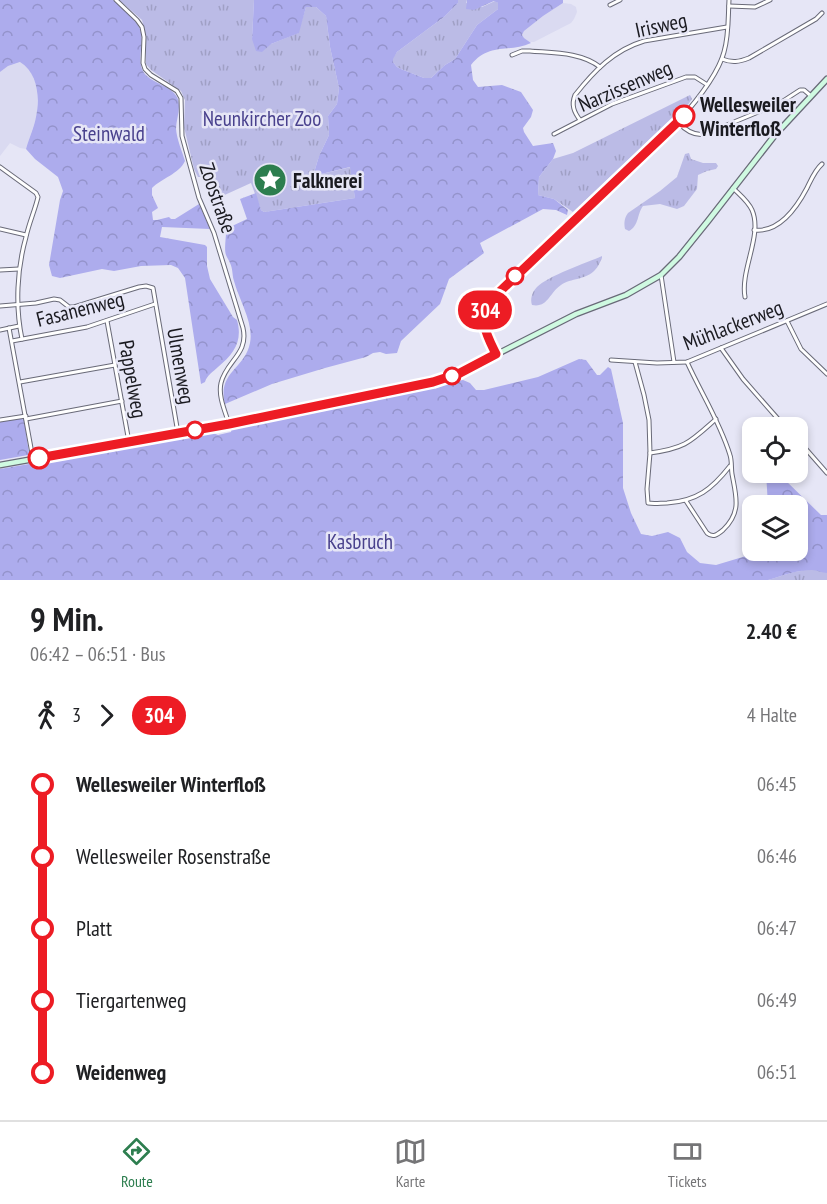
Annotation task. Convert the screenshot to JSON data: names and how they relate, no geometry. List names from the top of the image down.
{
  "streets": {
    "street": [
      "Irisweg",
      "Narzissenweg",
      "Zoostraße",
      "Fasanenweg",
      "Mühlackerweg",
      "Ulmenweg",
      "Pappelweg"
    ]
  },
  "crossings": [
    ["Irisweg", "Narzissenweg"],
    ["Fasanenweg", "Ulmenweg"],
    ["Fasanenweg", "Pappelweg"]
  ],
  "parks": ["Neunkircher Zoo", "Steinwald", "Kasbruch"],
  "places": {
    "other": ["Wellesweiler Winterfloß"],
    "place": ["Falknerei"]
  },
  "lines": ["bus line 304"],
  "page": {
    "on_map": "304",
    "heading": ["9 Min.", "06:42 – 06:51 · Bus", "2.40 €"],
    "legs": ["3", "304", "4 Halte"],
    "list": [
      {
        "name": "Wellesweiler Winterfloß",
        "value": "06:45"
      },
      {
        "name": "Wellesweiler Rosenstraße",
        "value": "06:46"
      },
      {
        "name": "Platt",
        "value": "06:47"
      },
      {
        "name": "Tiergartenweg",
        "value": "06:49"
      },
      {
        "name": "Weidenweg",
        "value": "06:51"
      }
    ],
    "tabs": ["Route", "Karte", "Tickets"]
  }
}
